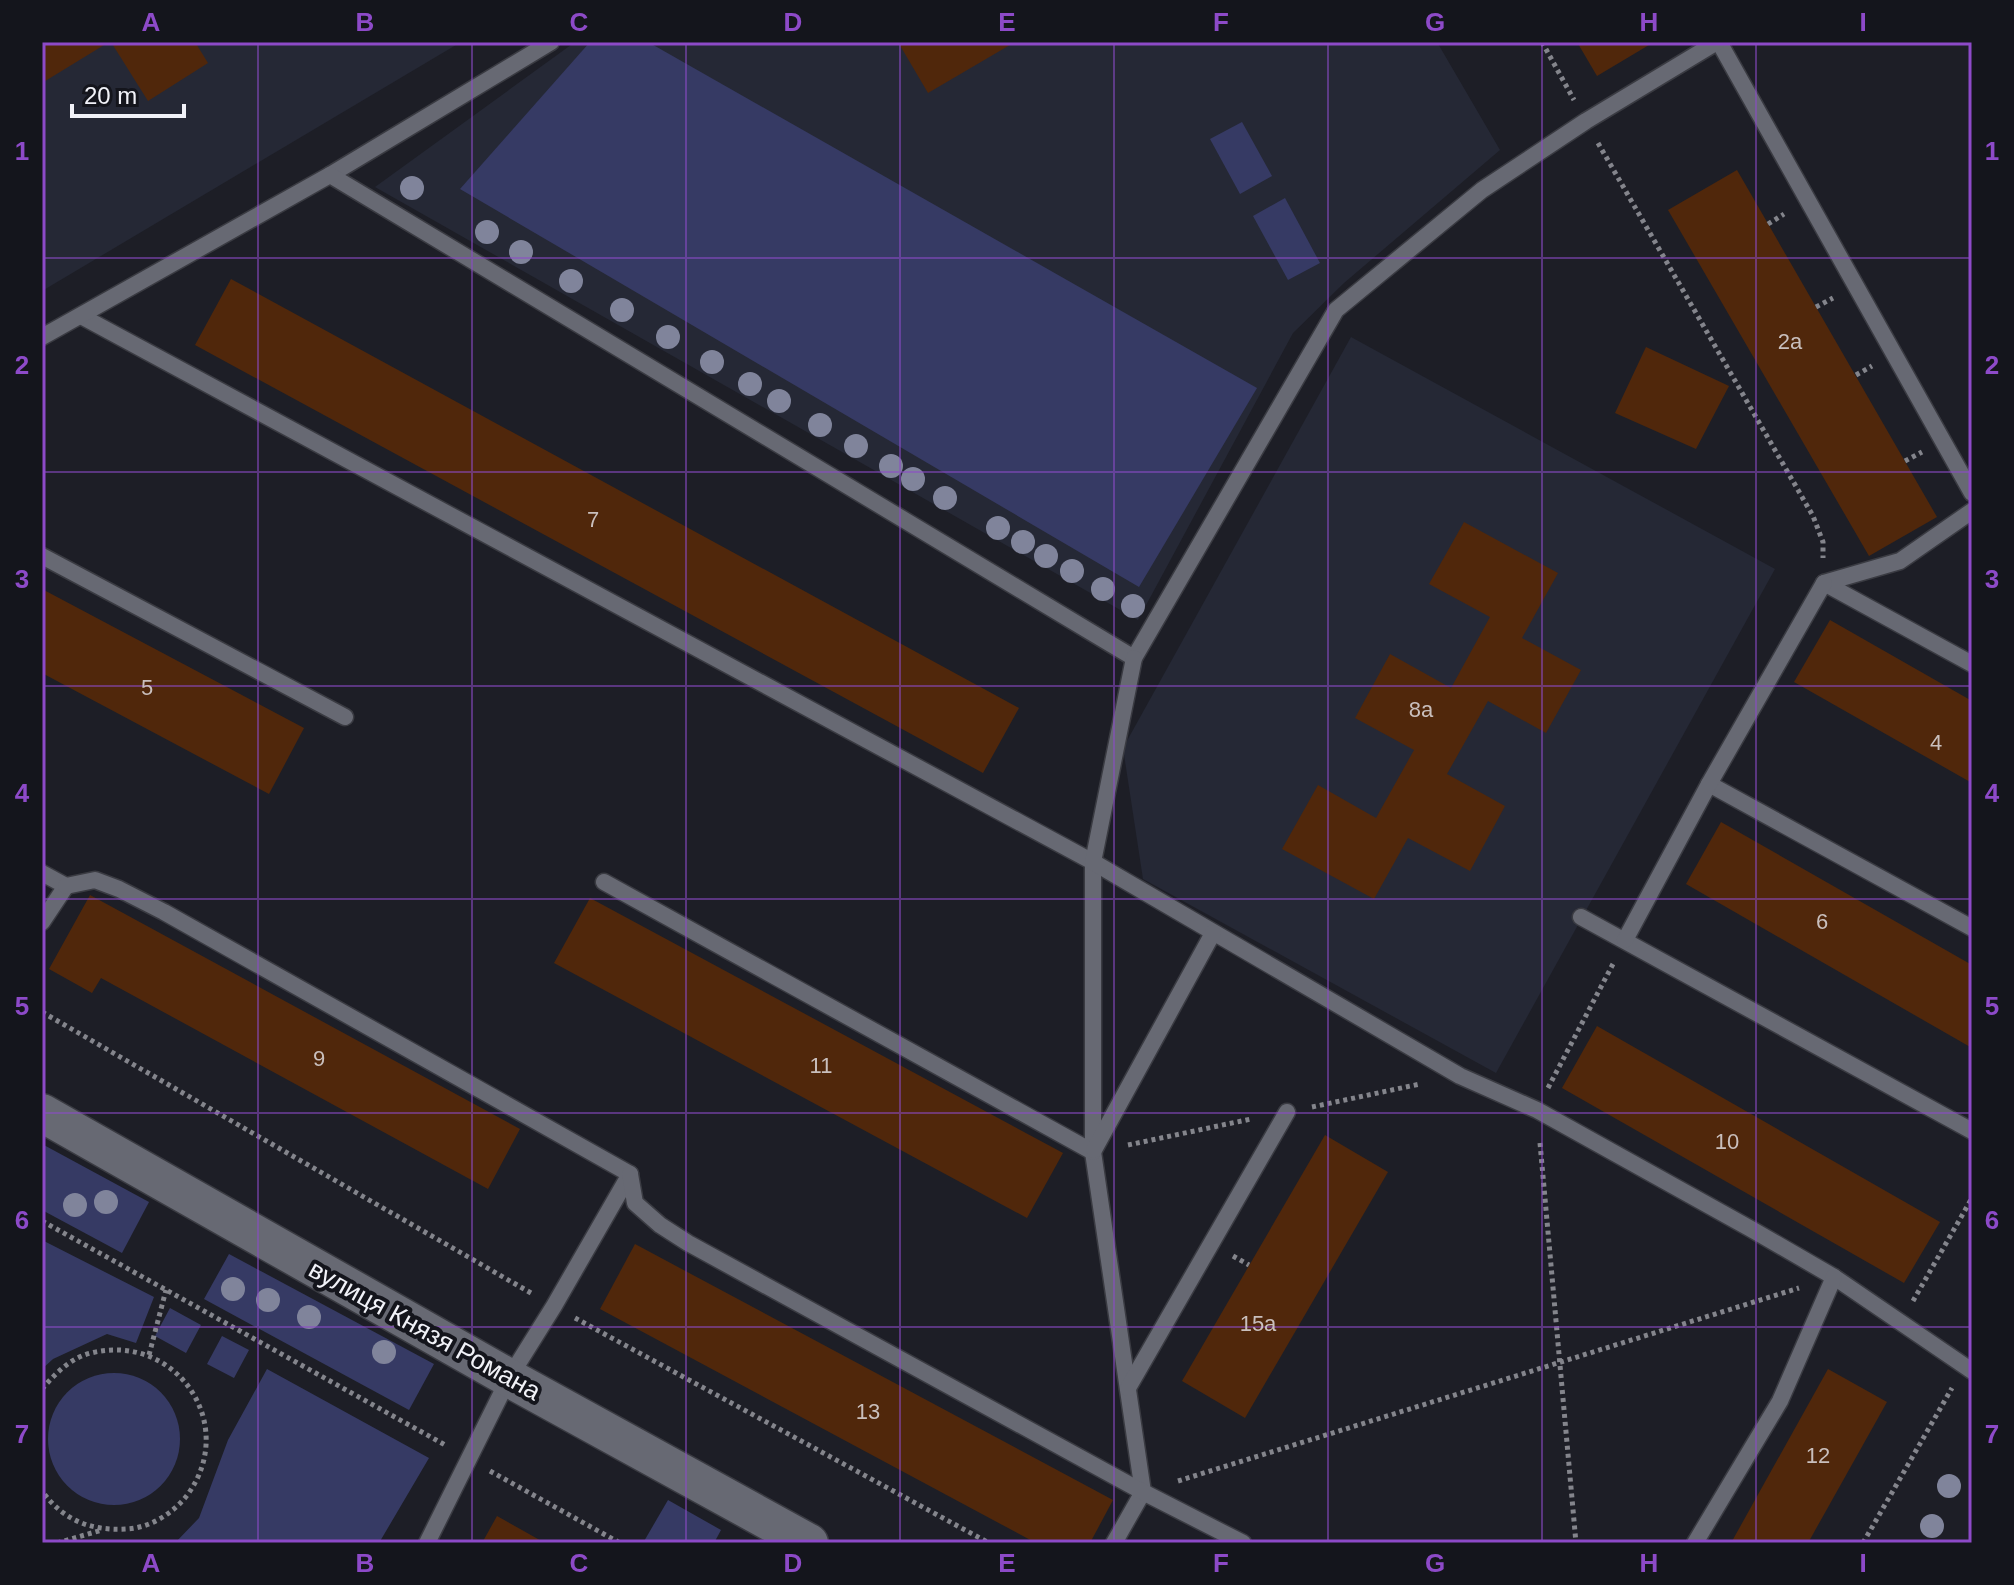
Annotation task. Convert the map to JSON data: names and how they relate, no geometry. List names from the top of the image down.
{
  "streets": {
    "street": ["вулиця Князя Романа"]
  },
  "house_numbers": [
    "2а",
    "7",
    "5",
    "8а",
    "4",
    "6",
    "9",
    "11",
    "10",
    "15а",
    "13",
    "12"
  ],
  "scale_bar": "20 m",
  "grid": {
    "columns": [
      "A",
      "B",
      "C",
      "D",
      "E",
      "F",
      "G",
      "H",
      "I"
    ],
    "rows": [
      "1",
      "2",
      "3",
      "4",
      "5",
      "6",
      "7"
    ]
  }
}
